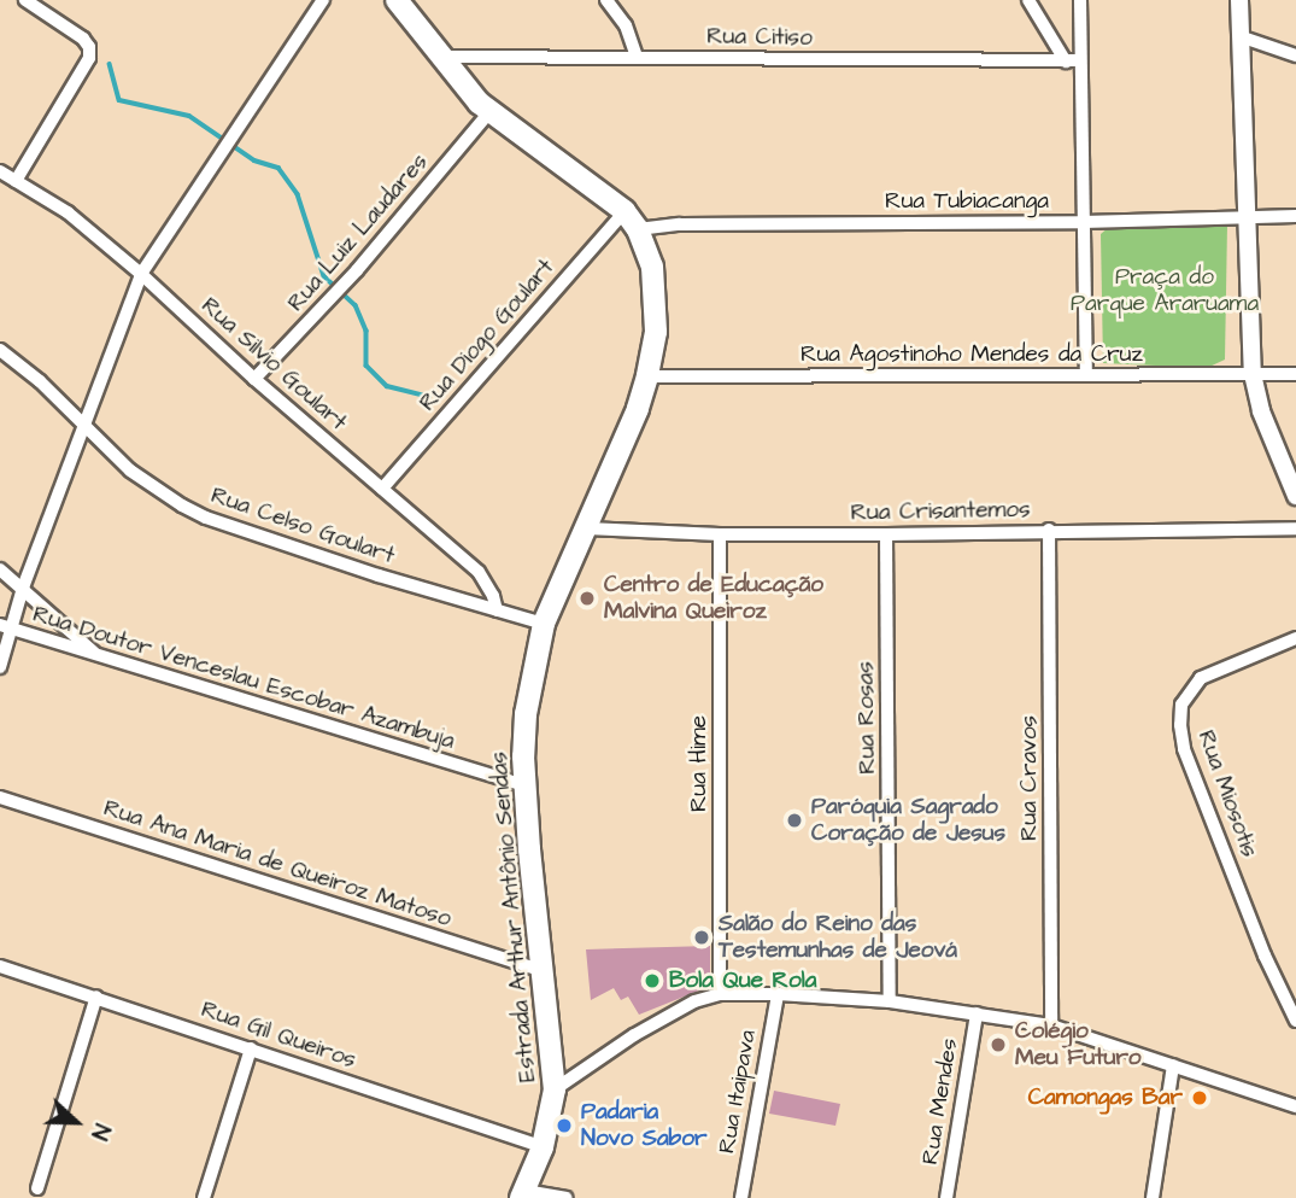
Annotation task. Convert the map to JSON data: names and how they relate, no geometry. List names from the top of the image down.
{
  "streets": {
    "main road": ["Estrada Arthur Antônio Sendas"],
    "street": [
      "Rua Citiso",
      "Rua Tubiacanga",
      "Rua Luiz Laudares",
      "Rua Diogo Goulart",
      "Rua Agostinoho Mendes da Cruz",
      "Rua Silvio Goulart",
      "Rua Crisantemos",
      "Rua Celso Goulart",
      "Rua Doutor Venceslau Escobar Azambuja",
      "Rua Rosas",
      "Rua Hime",
      "Rua Cravos",
      "Rua Miosotis",
      "Rua Ana Maria de Queiroz Matoso",
      "Rua Gil Queiros",
      "Rua Itaipava",
      "Rua Mendes"
    ]
  },
  "crossings": [
    ["Rua Citiso", "Estrada Arthur Antônio Sendas"],
    ["Rua Tubiacanga", "Estrada Arthur Antônio Sendas"],
    ["Rua Luiz Laudares", "Rua Silvio Goulart"],
    ["Rua Luiz Laudares", "Estrada Arthur Antônio Sendas"],
    ["Rua Diogo Goulart", "Rua Silvio Goulart"],
    ["Rua Diogo Goulart", "Estrada Arthur Antônio Sendas"],
    ["Rua Agostinoho Mendes da Cruz", "Estrada Arthur Antônio Sendas"],
    ["Rua Silvio Goulart", "Rua Celso Goulart"],
    ["Rua Crisantemos", "Rua Rosas"],
    ["Rua Crisantemos", "Rua Hime"],
    ["Rua Crisantemos", "Rua Cravos"],
    ["Rua Crisantemos", "Estrada Arthur Antônio Sendas"],
    ["Rua Celso Goulart", "Estrada Arthur Antônio Sendas"],
    ["Rua Doutor Venceslau Escobar Azambuja", "Estrada Arthur Antônio Sendas"],
    ["Rua Ana Maria de Queiroz Matoso", "Estrada Arthur Antônio Sendas"],
    ["Estrada Arthur Antônio Sendas", "Rua Gil Queiros"]
  ],
  "parks": ["Praça do Parque Araruama"],
  "places": [
    "Centro de Educação Malvina Queiroz",
    "Paróquia Sagrado Coração de Jesus",
    "Salão do Reino das Testemunhas de Jeová",
    "Bola Que Rola",
    "Colégio Meu Futuro",
    "Camongas Bar",
    "Padaria Novo Sabor"
  ],
  "north": "right"
}
